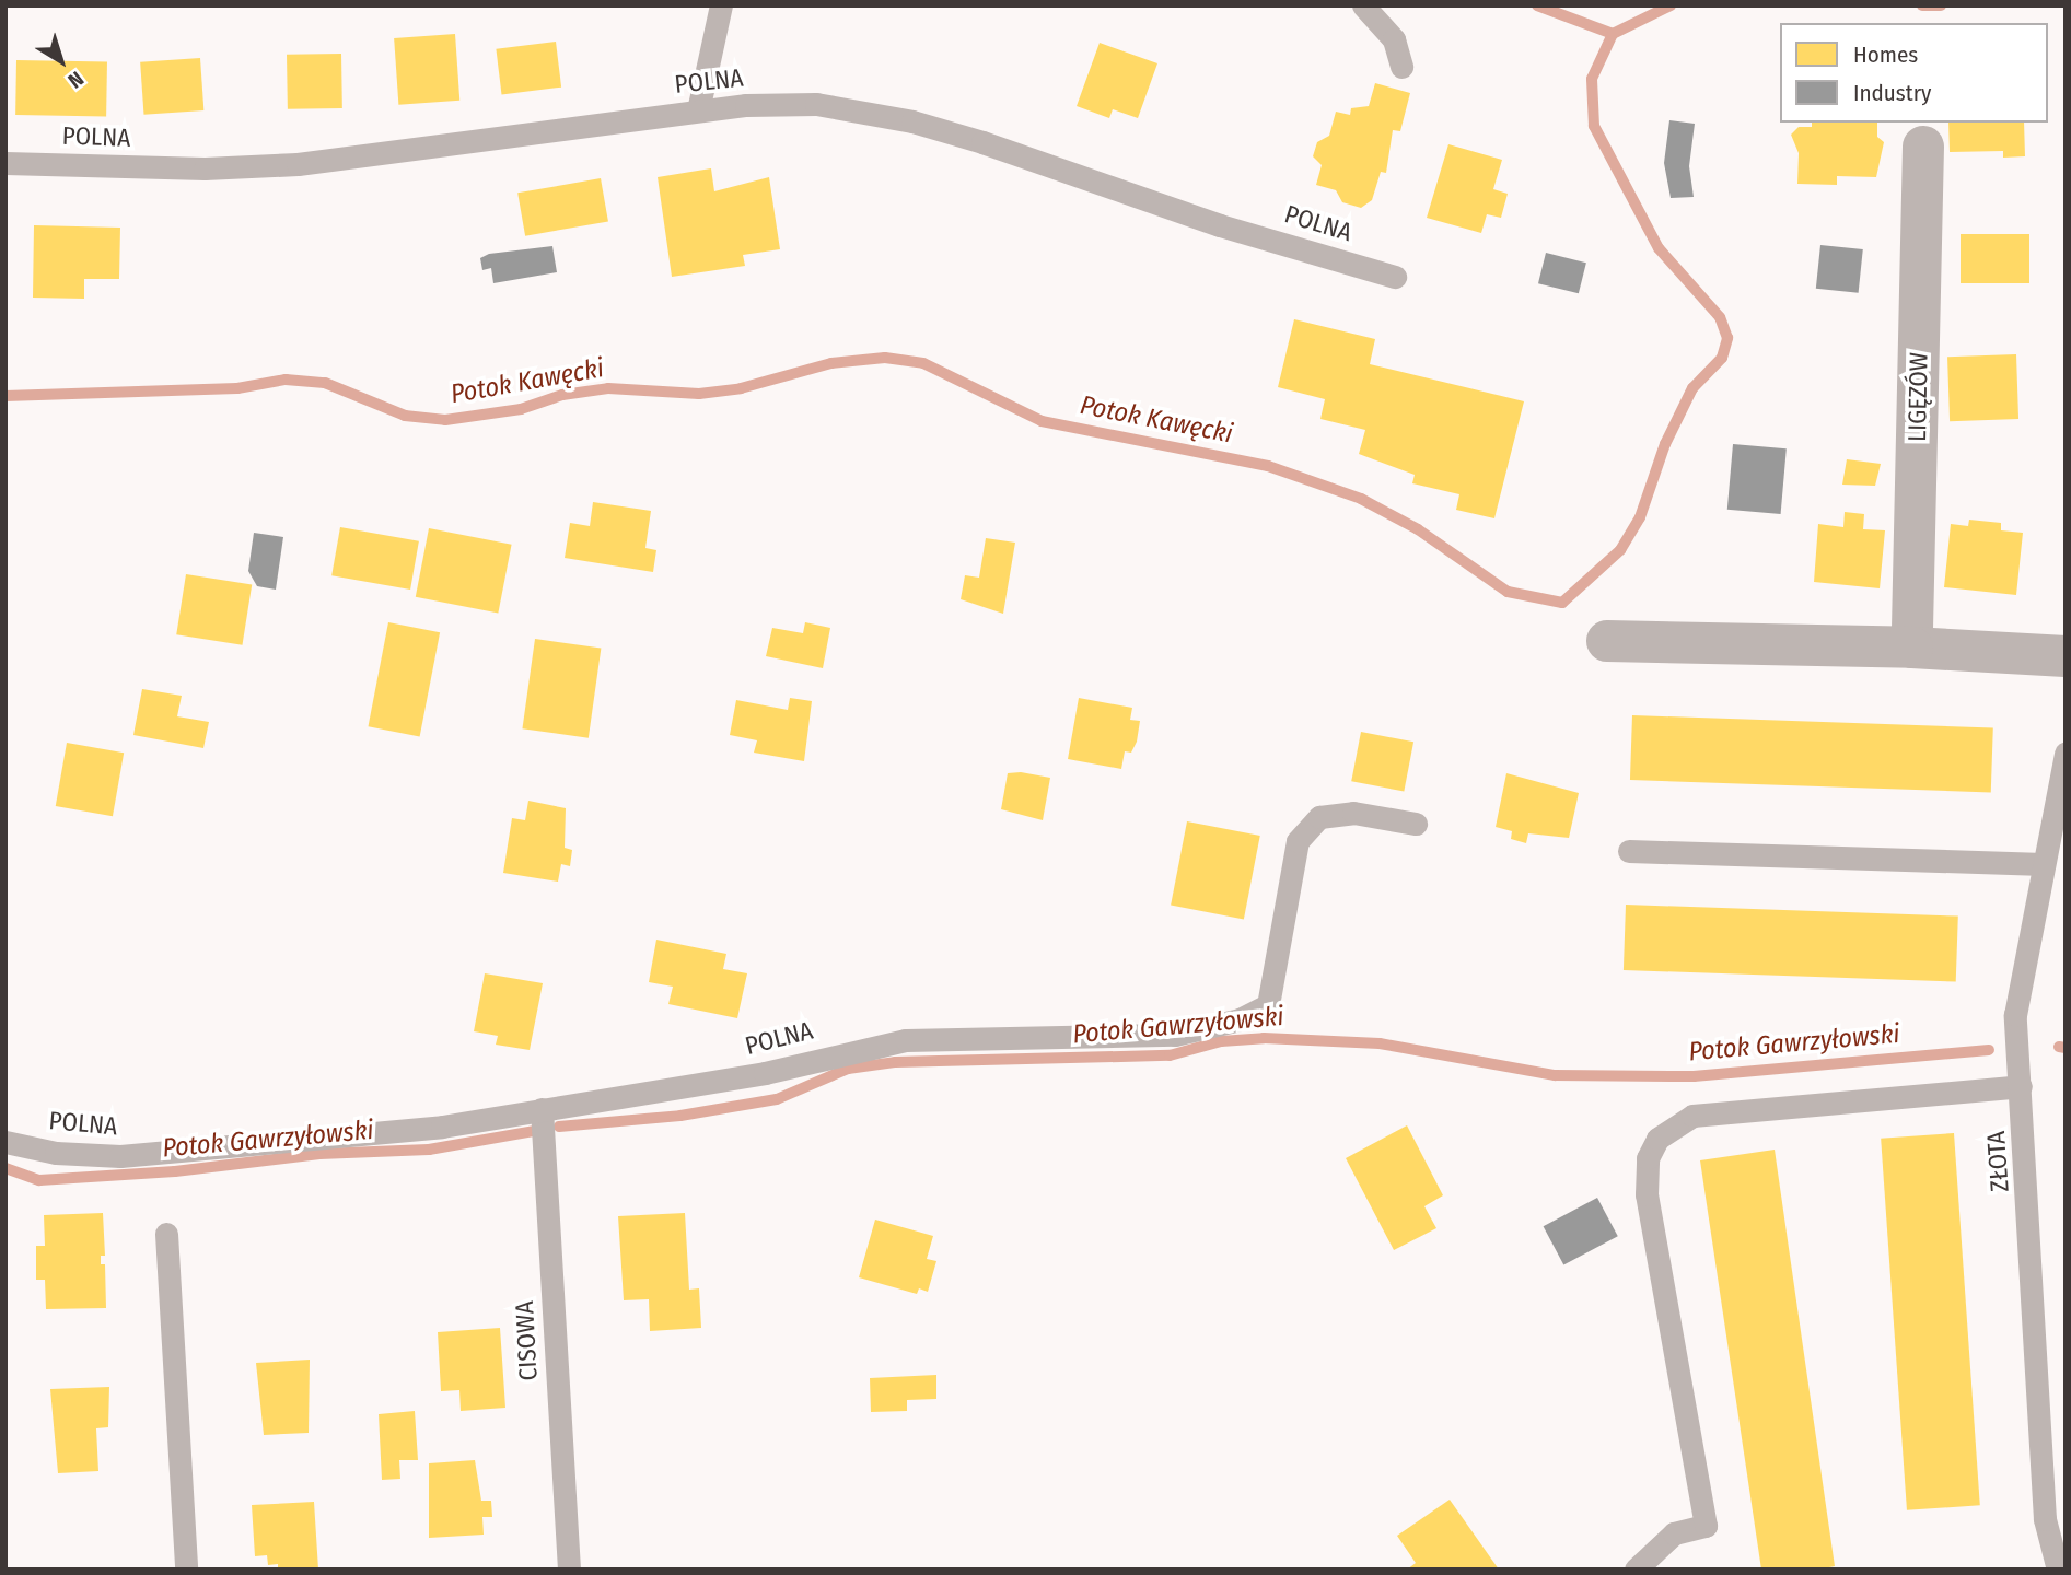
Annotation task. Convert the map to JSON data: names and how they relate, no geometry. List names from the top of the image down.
{
  "streets": {
    "street": ["LIGĘZÓW"],
    "lane": ["POLNA", "ZŁOTA", "CISOWA"]
  },
  "crossings": [
    ["POLNA", "CISOWA"]
  ],
  "water": ["Potok Kawęcki", "Potok Gawrzyłowski"],
  "legend": ["Homes", "Industry"],
  "north": "bottom right"
}
